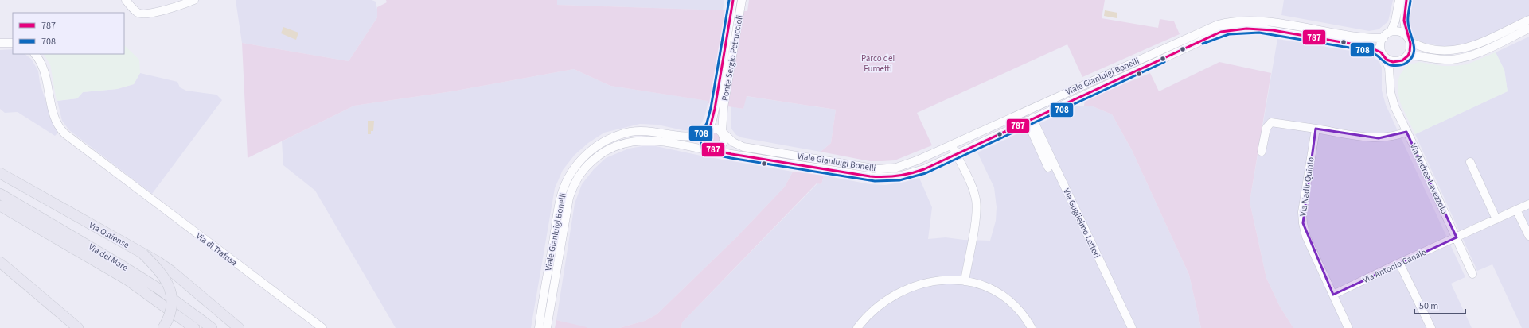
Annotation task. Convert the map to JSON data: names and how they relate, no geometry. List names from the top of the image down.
{
  "streets": {
    "main road": ["Via Ostiense", "Via del Mare"],
    "street": [
      "Ponte Sergio Petruccioli",
      "Viale Gianluigi Bonelli",
      "Via Andrea Lavezzolo",
      "Via Nadir Quinto",
      "Via Guglielmo Letteri",
      "Via di Trafusa",
      "Via Antonio Canale"
    ]
  },
  "crossings": [
    ["Viale Gianluigi Bonelli", "Via Andrea Lavezzolo"],
    ["Viale Gianluigi Bonelli", "Via Guglielmo Letteri"],
    ["Via Andrea Lavezzolo", "Via Antonio Canale"],
    ["Via Nadir Quinto", "Via Antonio Canale"]
  ],
  "parks": ["Parco dei Fumetti"],
  "lines": ["transit line 787", "transit line 708"],
  "legend": ["787", "708"],
  "scale_bar": "50 m"
}
